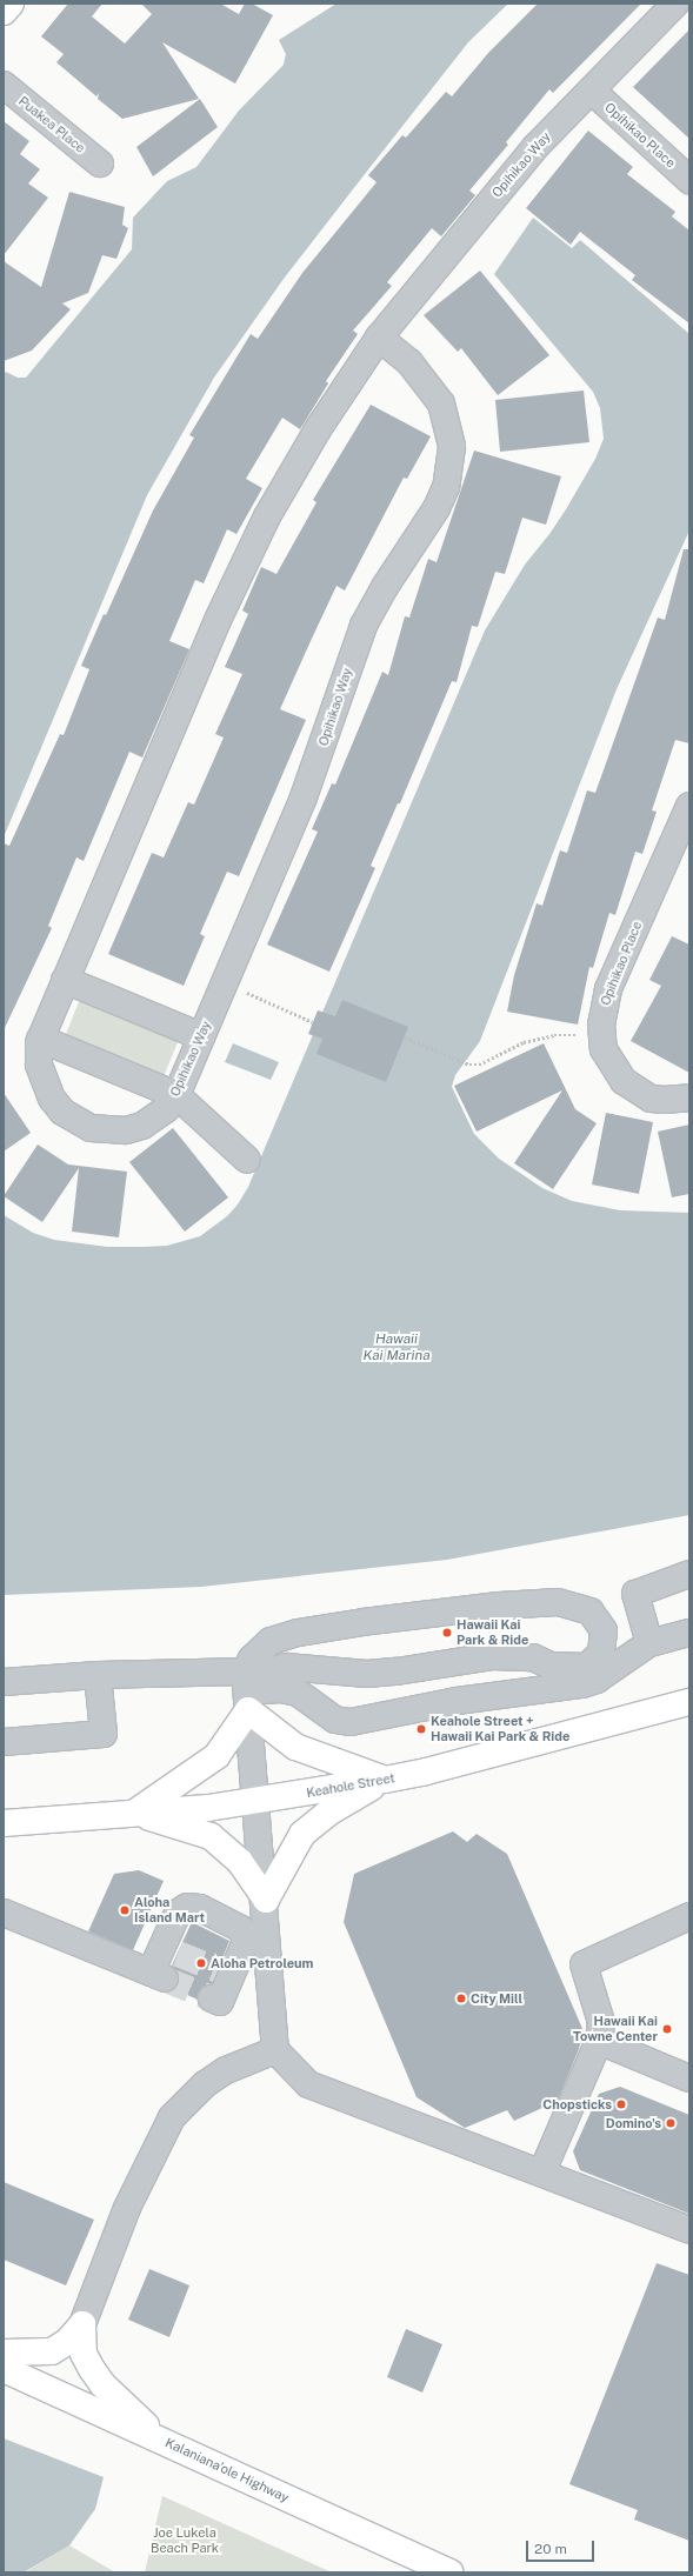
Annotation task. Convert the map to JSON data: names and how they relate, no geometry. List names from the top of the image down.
{
  "streets": {
    "main road": ["Keahole Street", "Kalaniana’ole Highway"],
    "street": ["Puakea Place", "Opihikao Place", "Opihikao Way"]
  },
  "crossings": [
    ["Opihikao Place", "Opihikao Way"]
  ],
  "water": ["Hawaii Kai Marina"],
  "parks": ["Joe Lukela Beach Park"],
  "places": [
    "Hawaii Kai Park & Ride",
    "Keahole Street + Hawaii Kai Park & Ride",
    "Aloha Island Mart",
    "Aloha Petroleum",
    "City Mill",
    "Hawaii Kai Towne Center",
    "Chopsticks",
    "Domino's"
  ],
  "scale_bar": "20 m"
}
